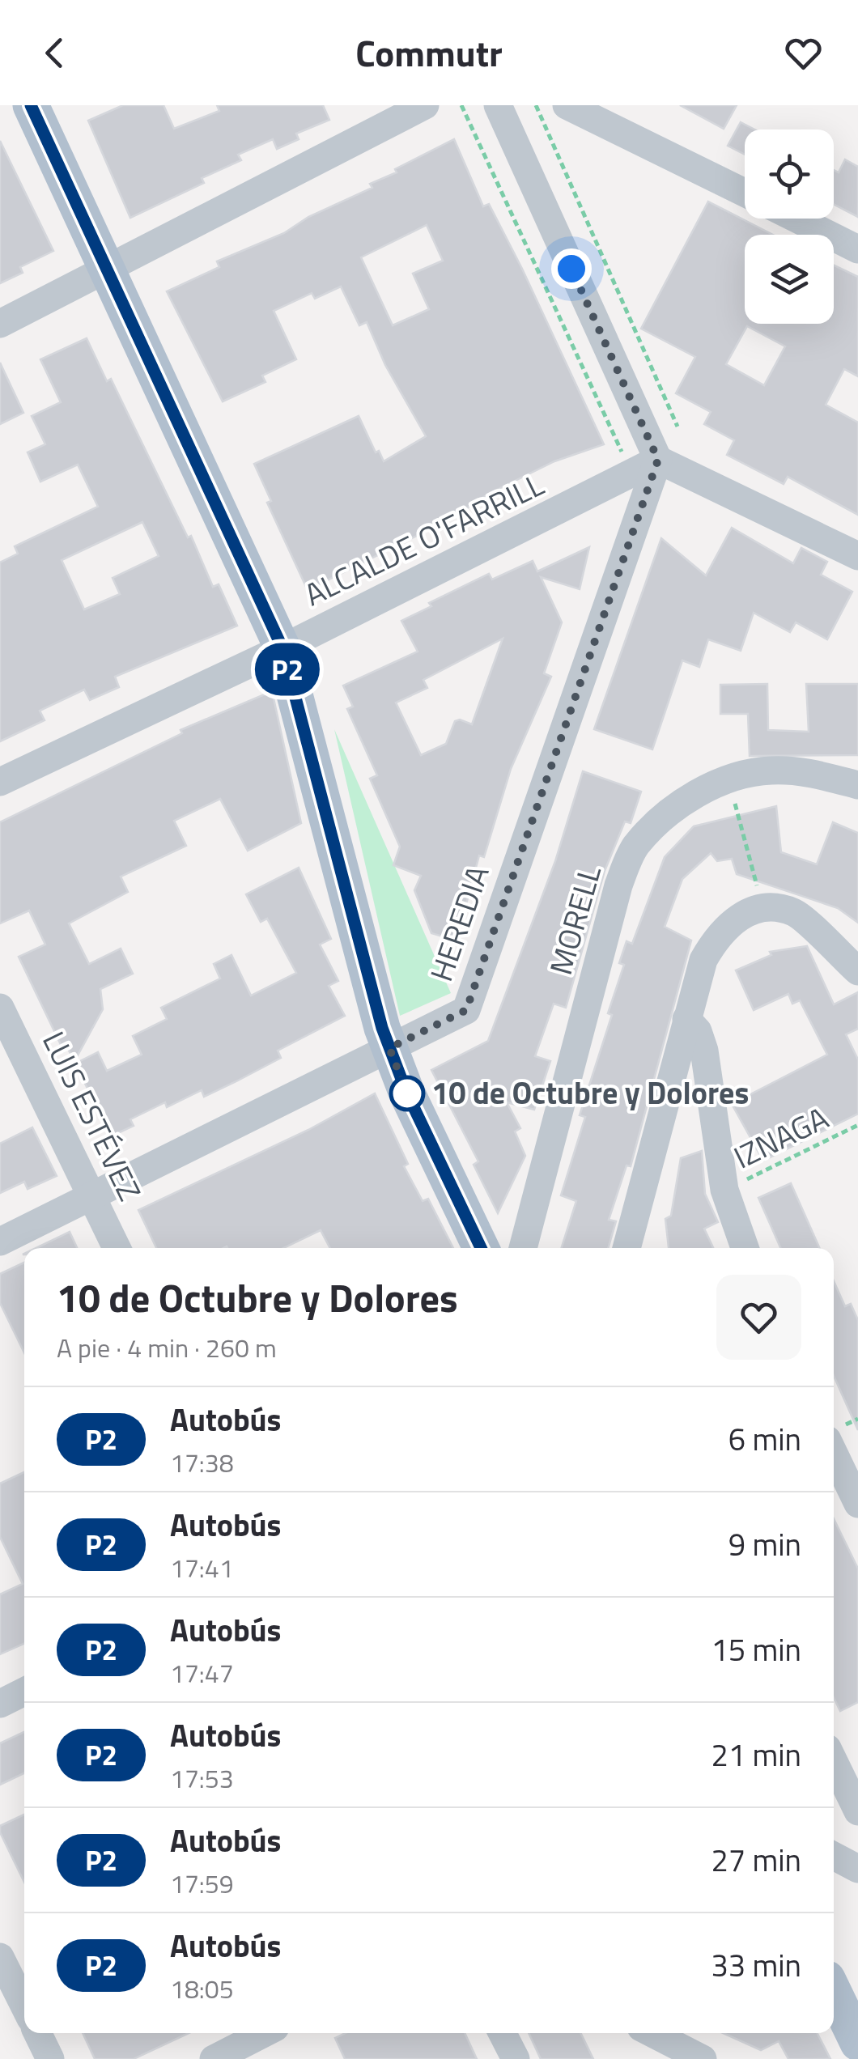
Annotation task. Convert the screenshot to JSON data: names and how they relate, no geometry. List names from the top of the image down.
{
  "streets": {
    "street": [
      "ALCALDE O'FARRILL",
      "MORELL",
      "HEREDIA",
      "LUIS ESTÉVEZ"
    ],
    "path": ["IZNAGA"]
  },
  "crossings": [
    ["ALCALDE O'FARRILL", "HEREDIA"],
    ["HEREDIA", "LUIS ESTÉVEZ"]
  ],
  "places": ["10 de Octubre y Dolores"],
  "lines": ["bus line P2"],
  "page": {
    "header": "Commutr",
    "on_map": "P2",
    "heading": ["10 de Octubre y Dolores", "A pie · 4 min · 260 m"],
    "list": [
      {
        "mark": "P2",
        "name": "Autobús",
        "note": "17:38",
        "value": "6 min"
      },
      {
        "mark": "P2",
        "name": "Autobús",
        "note": "17:41",
        "value": "9 min"
      },
      {
        "mark": "P2",
        "name": "Autobús",
        "note": "17:47",
        "value": "15 min"
      },
      {
        "mark": "P2",
        "name": "Autobús",
        "note": "17:53",
        "value": "21 min"
      },
      {
        "mark": "P2",
        "name": "Autobús",
        "note": "17:59",
        "value": "27 min"
      },
      {
        "mark": "P2",
        "name": "Autobús",
        "note": "18:05",
        "value": "33 min"
      }
    ]
  }
}
